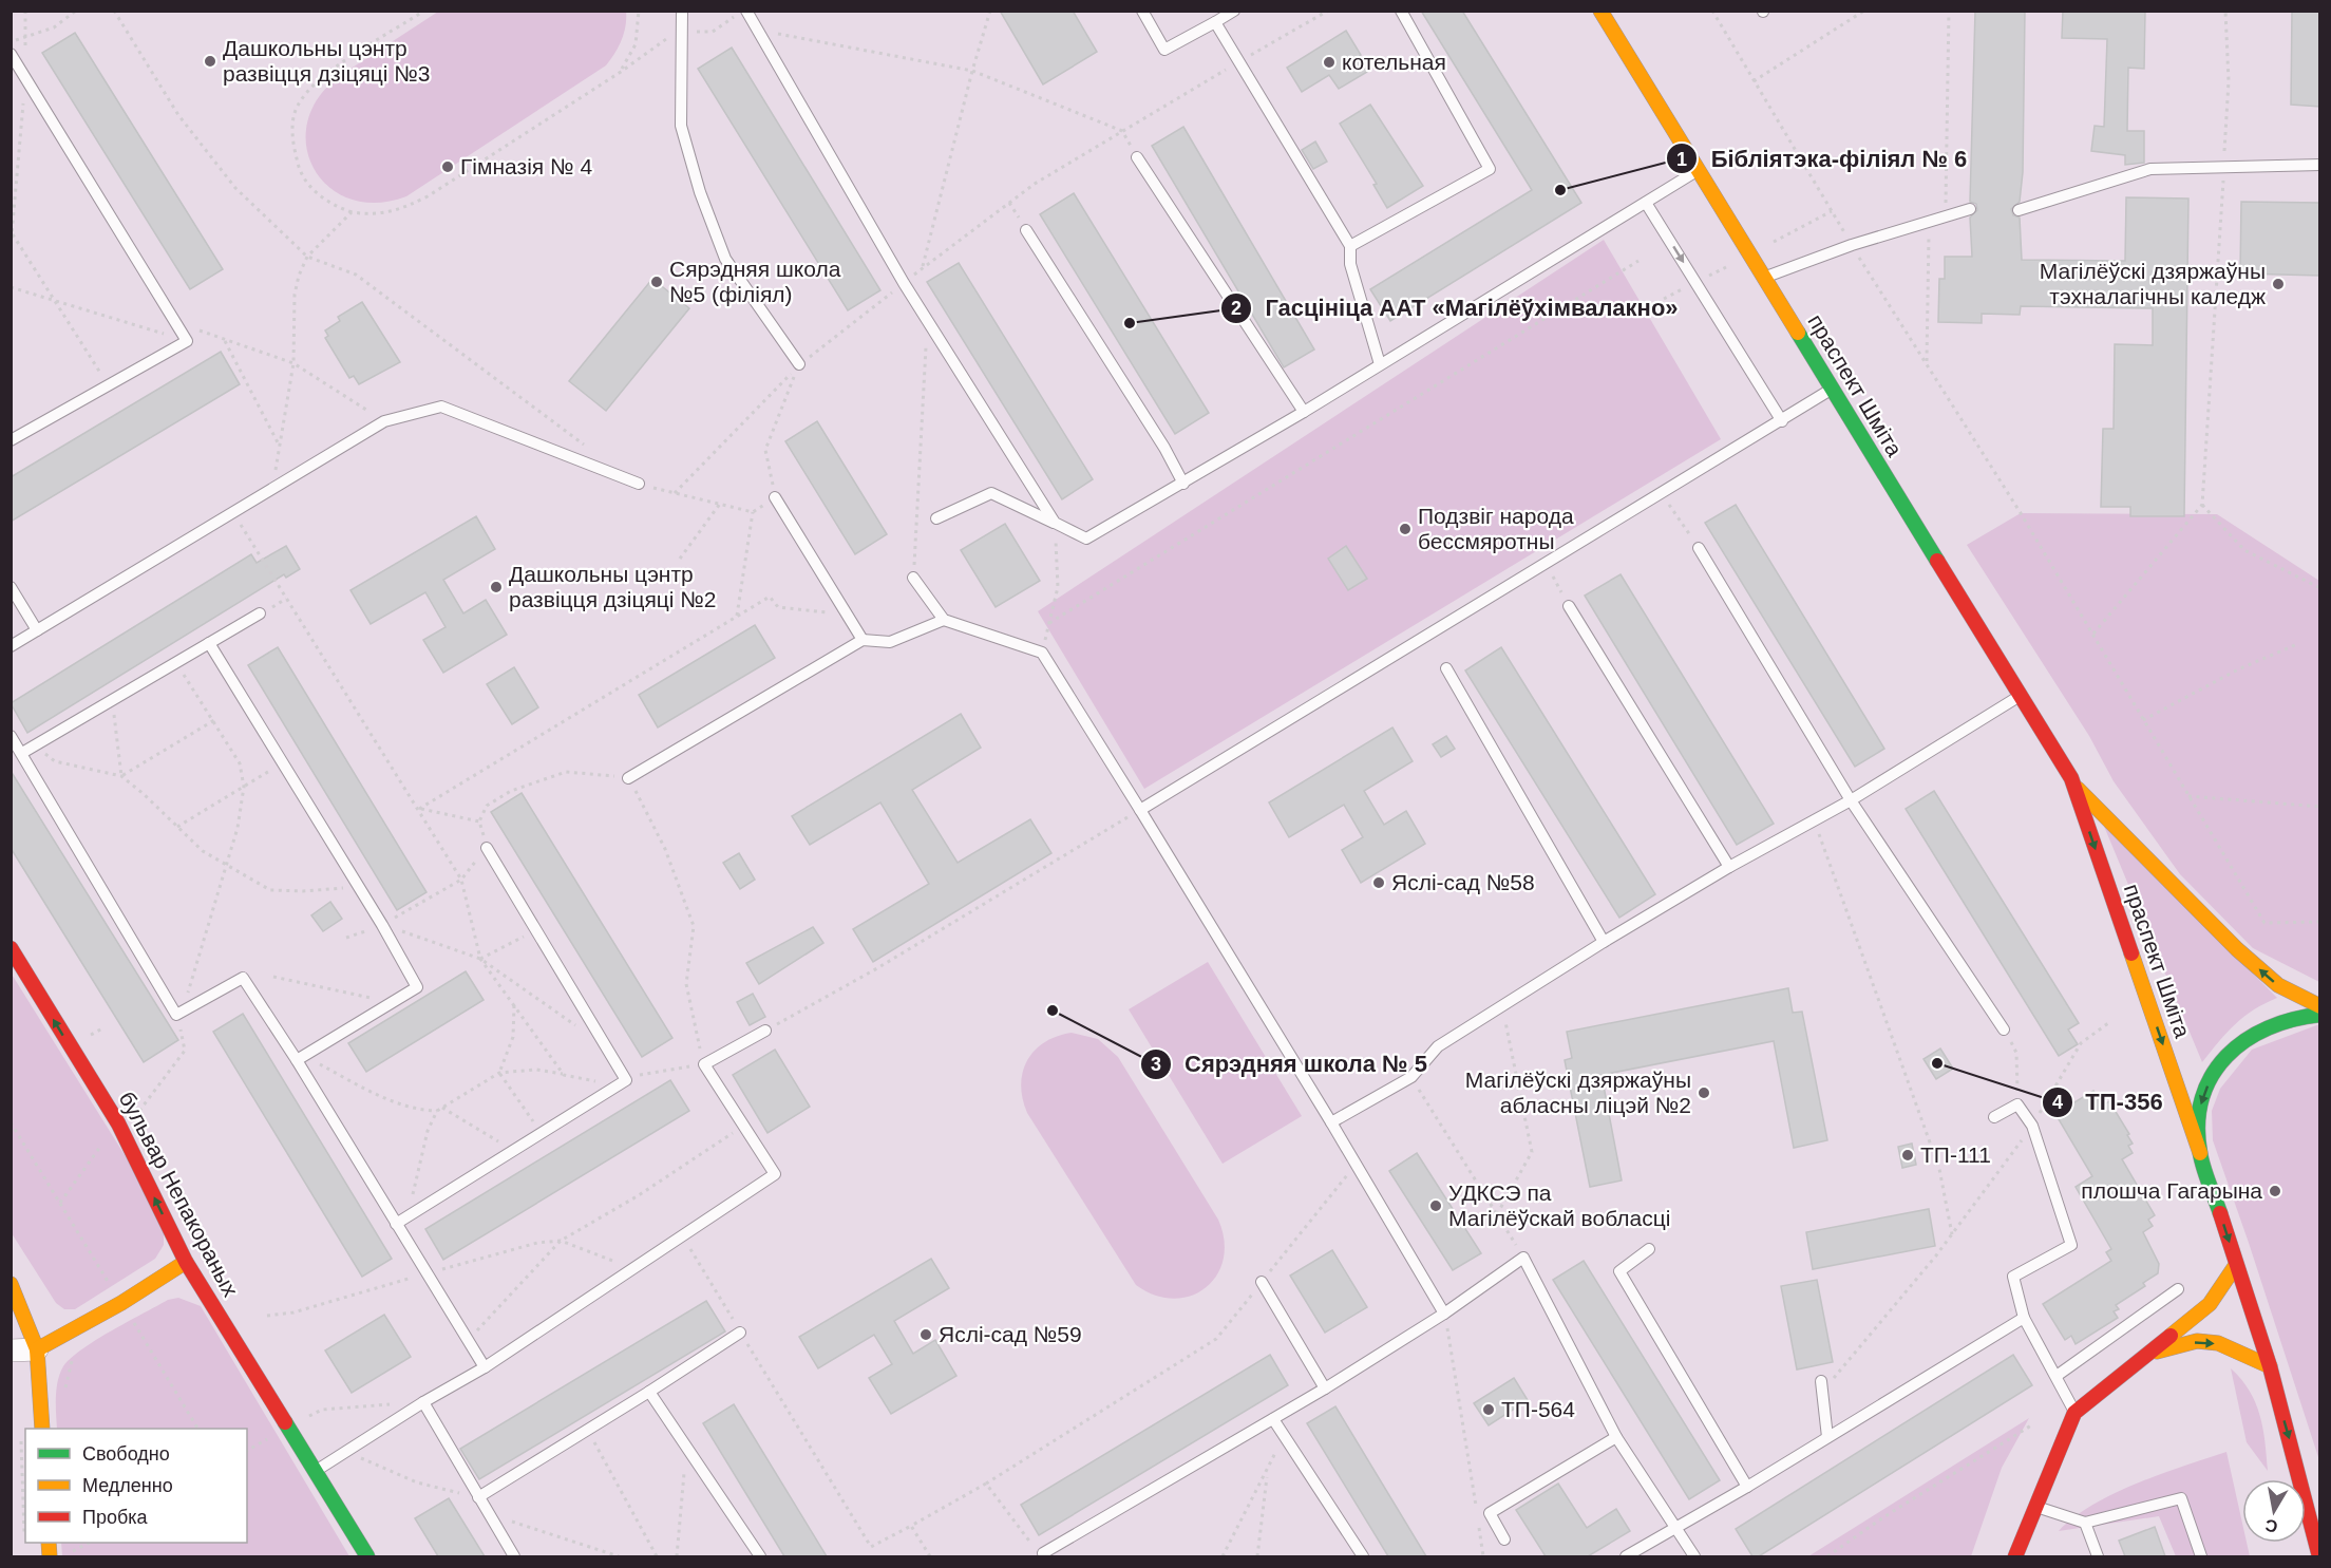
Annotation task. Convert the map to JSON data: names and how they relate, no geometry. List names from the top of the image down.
{
  "streets": {
    "main road": ["праспект Шміта", "бульвар Непакораных"]
  },
  "one_way": ["бульвар Непакораных"],
  "places": [
    "Дашкольны цэнтр развіцця дзіцяці №3",
    "котельная",
    "Гімназія № 4",
    "Бібліятэка-філіял № 6",
    "Сярэдняя школа №5 (філіял)",
    "Магілёўскі дзяржаўны тэхналагічны каледж",
    "Гасцініца ААТ «Магілёўхімвалакно»",
    "Подзвіг народа бессмяротны",
    "Дашкольны цэнтр развіцця дзіцяці №2",
    "Яслі-сад №58",
    "Сярэдняя школа № 5",
    "ТП-356",
    "Магілёўскі дзяржаўны абласны ліцэй №2",
    "ТП-111",
    "плошча Гагарына",
    "УДКСЭ па Магілёўскай вобласці",
    "Яслі-сад №59",
    "ТП-564"
  ],
  "legend": ["Свободно", "Медленно", "Пробка"],
  "north": "bottom"
}
